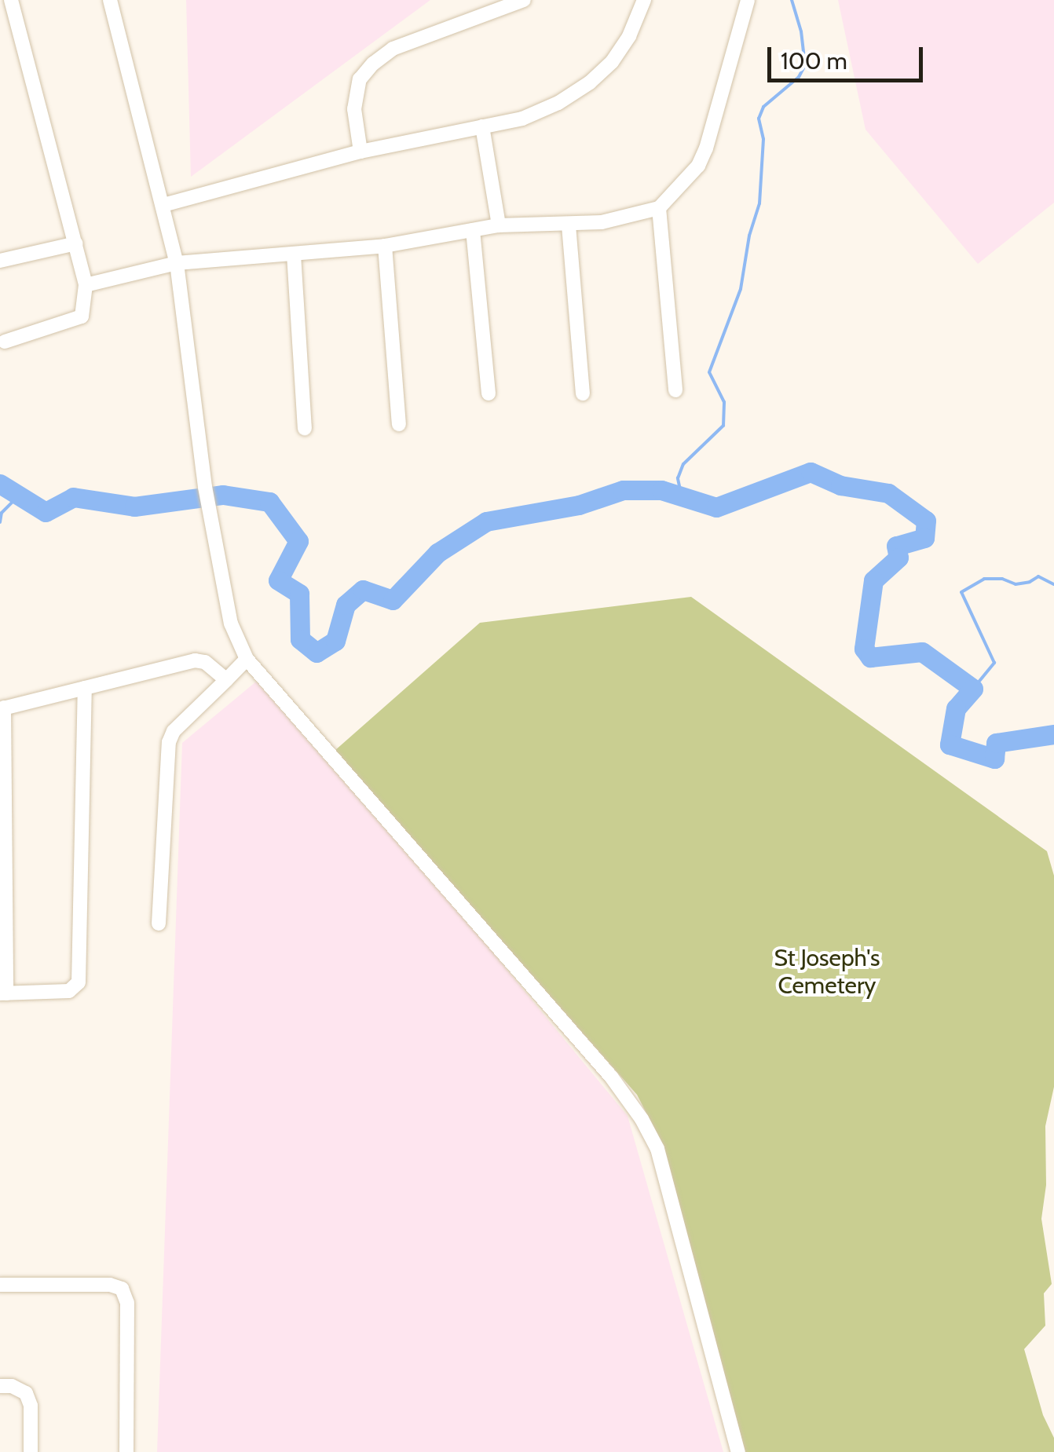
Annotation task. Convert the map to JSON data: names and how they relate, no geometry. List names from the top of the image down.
{
  "parks": ["St Joseph's Cemetery"],
  "scale_bar": "100 m"
}
